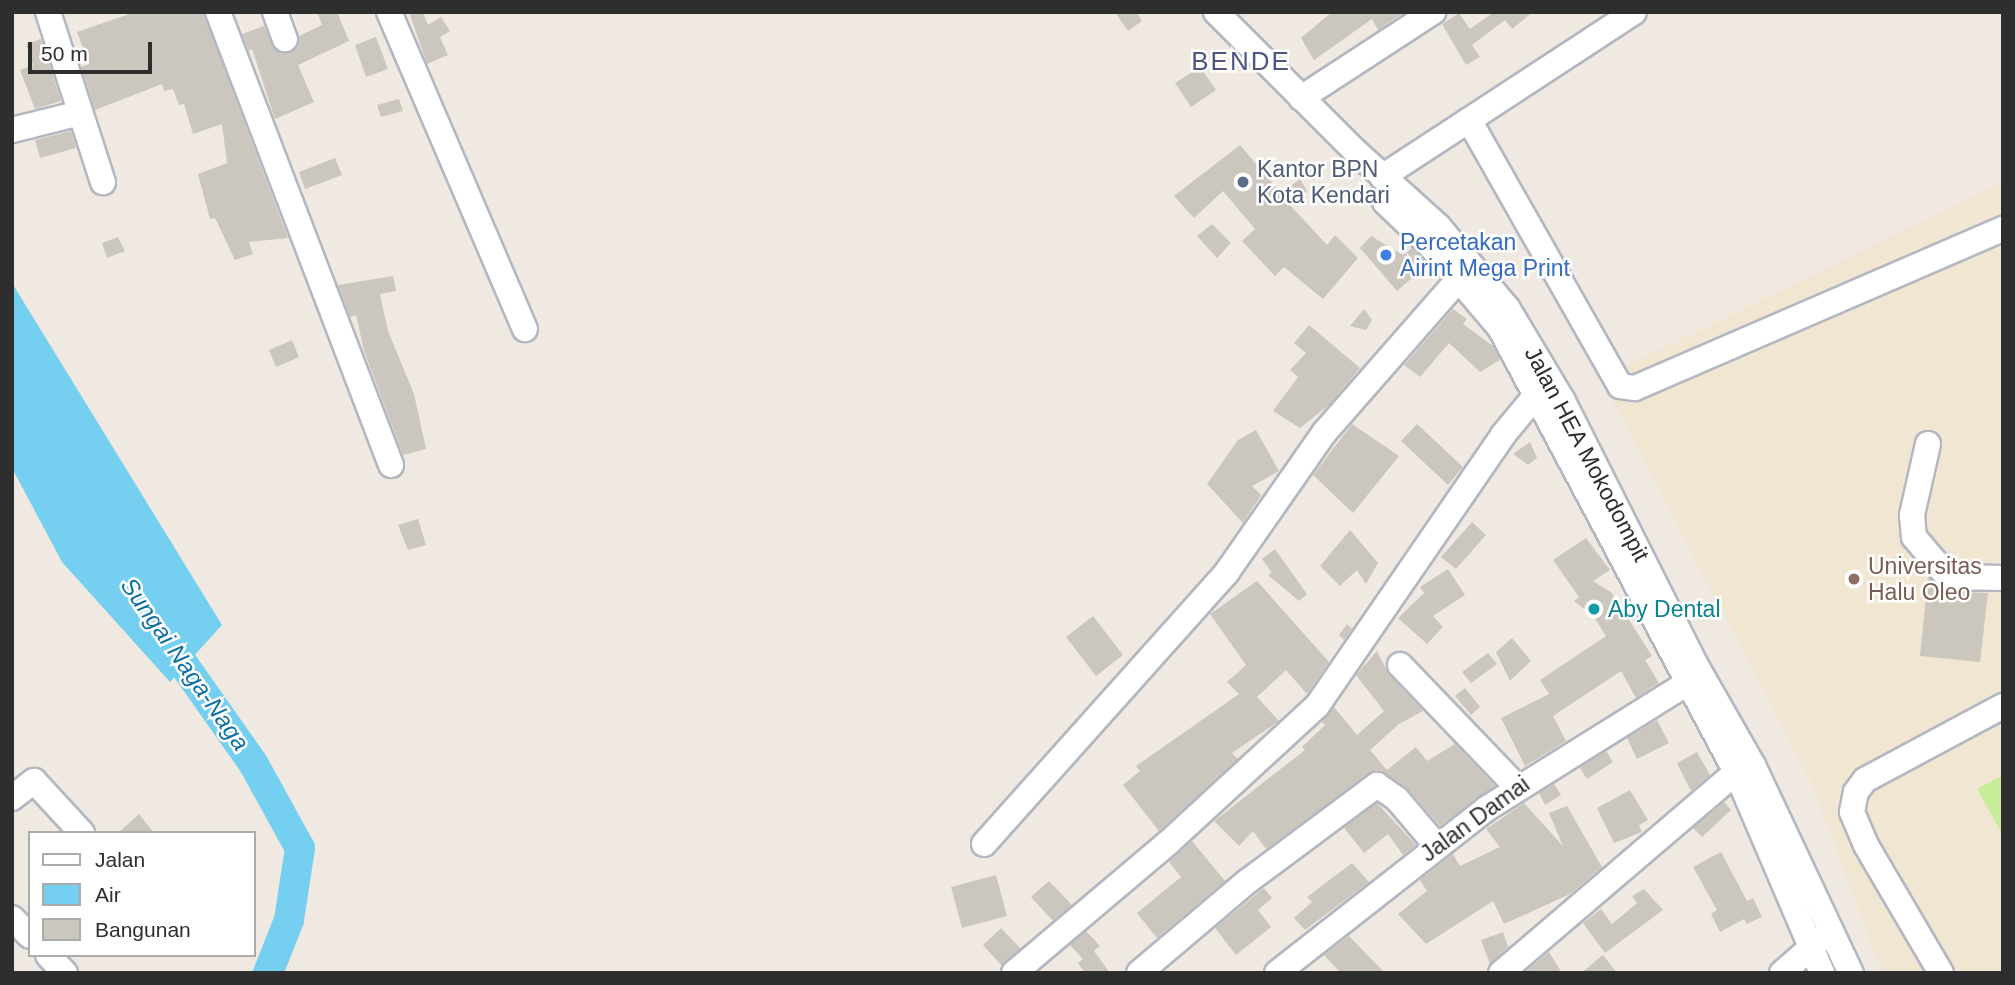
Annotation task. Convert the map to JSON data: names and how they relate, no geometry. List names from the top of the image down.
{
  "streets": {
    "street": ["Jalan HEA Mokodompit", "Jalan Damai"]
  },
  "crossings": [
    ["Jalan HEA Mokodompit", "Jalan Damai"]
  ],
  "districts": ["BENDE"],
  "water": ["Sungai Naga-Naga"],
  "places": [
    "Kantor BPN Kota Kendari",
    "Percetakan Airint Mega Print",
    "Universitas Halu Oleo",
    "Aby Dental"
  ],
  "legend": ["Jalan", "Air", "Bangunan"],
  "scale_bar": "50 m"
}
